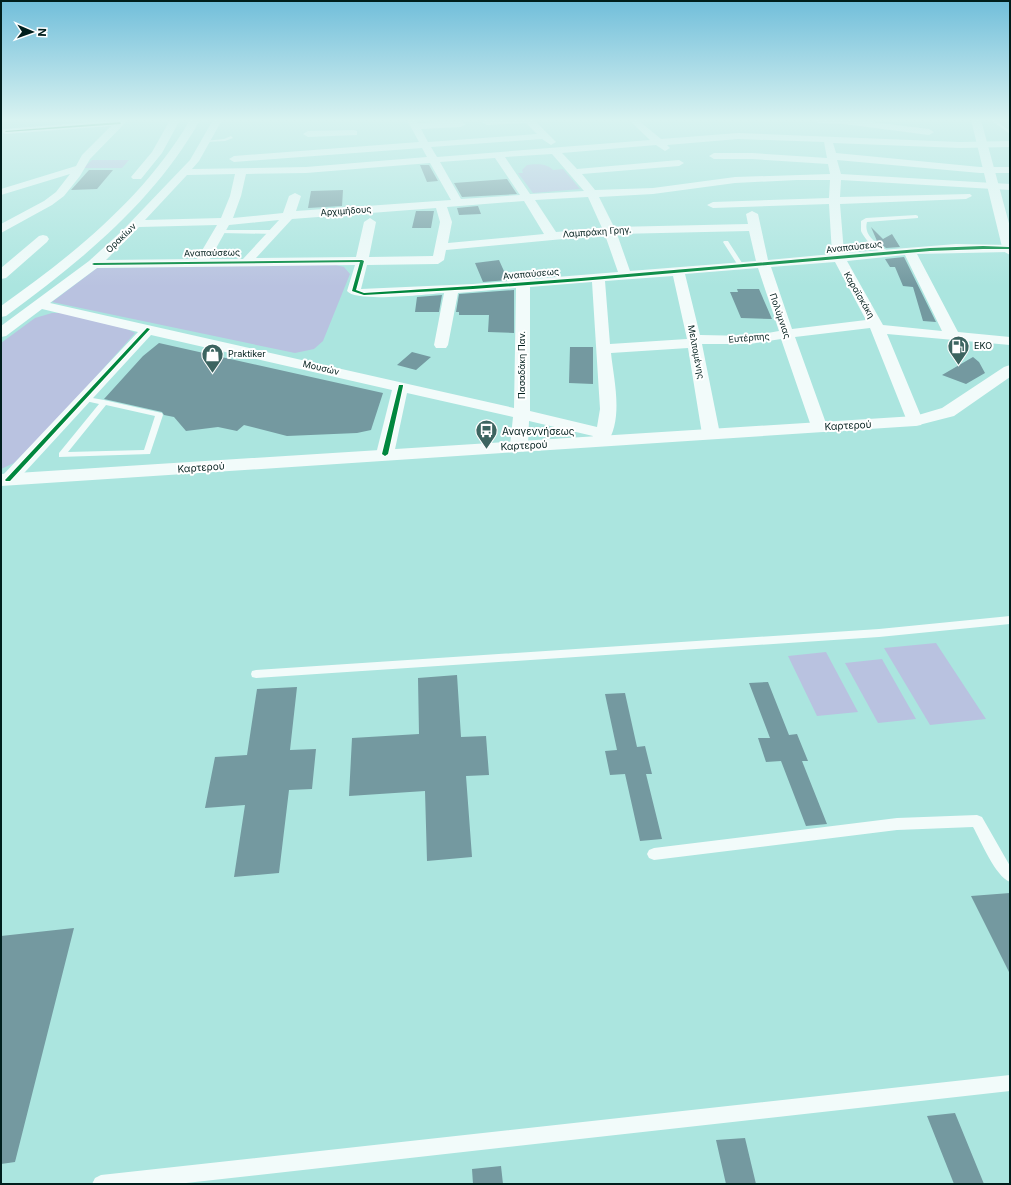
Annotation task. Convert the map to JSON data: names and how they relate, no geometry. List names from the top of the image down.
{
  "streets": {
    "main road": ["Καρτερού"],
    "street": [
      "Αρχιμήδους",
      "Λαμπράκη Γρηγ.",
      "Ορακίων",
      "Αναπαύσεως",
      "Καραϊσκάκη",
      "Πολύμνιας",
      "Ευτέρπης",
      "Μελπομένης",
      "Πασαδάκη Παν.",
      "Μουσών"
    ]
  },
  "crossings": [
    ["Αρχιμήδους", "Ορακίων"],
    ["Αρχιμήδους", "Καραϊσκάκη"],
    ["Λαμπράκη Γρηγ.", "Πολύμνιας"],
    ["Ορακίων", "Αναπαύσεως"],
    ["Ορακίων", "Μουσών"],
    ["Αναπαύσεως", "Καραϊσκάκη"],
    ["Αναπαύσεως", "Πολύμνιας"],
    ["Αναπαύσεως", "Μελπομένης"],
    ["Αναπαύσεως", "Πασαδάκη Παν."],
    ["Καραϊσκάκη", "Ευτέρπης"],
    ["Καραϊσκάκη", "Καρτερού"],
    ["Πολύμνιας", "Ευτέρπης"],
    ["Πολύμνιας", "Καρτερού"],
    ["Ευτέρπης", "Μελπομένης"],
    ["Μελπομένης", "Καρτερού"],
    ["Πασαδάκη Παν.", "Μουσών"],
    ["Πασαδάκη Παν.", "Καρτερού"],
    ["Μουσών", "Καρτερού"]
  ],
  "places": {
    "fuel station": ["EKO"],
    "shop": ["Praktiker"],
    "bus stop": ["Αναγεννήσεως"]
  },
  "north": "right"
}
